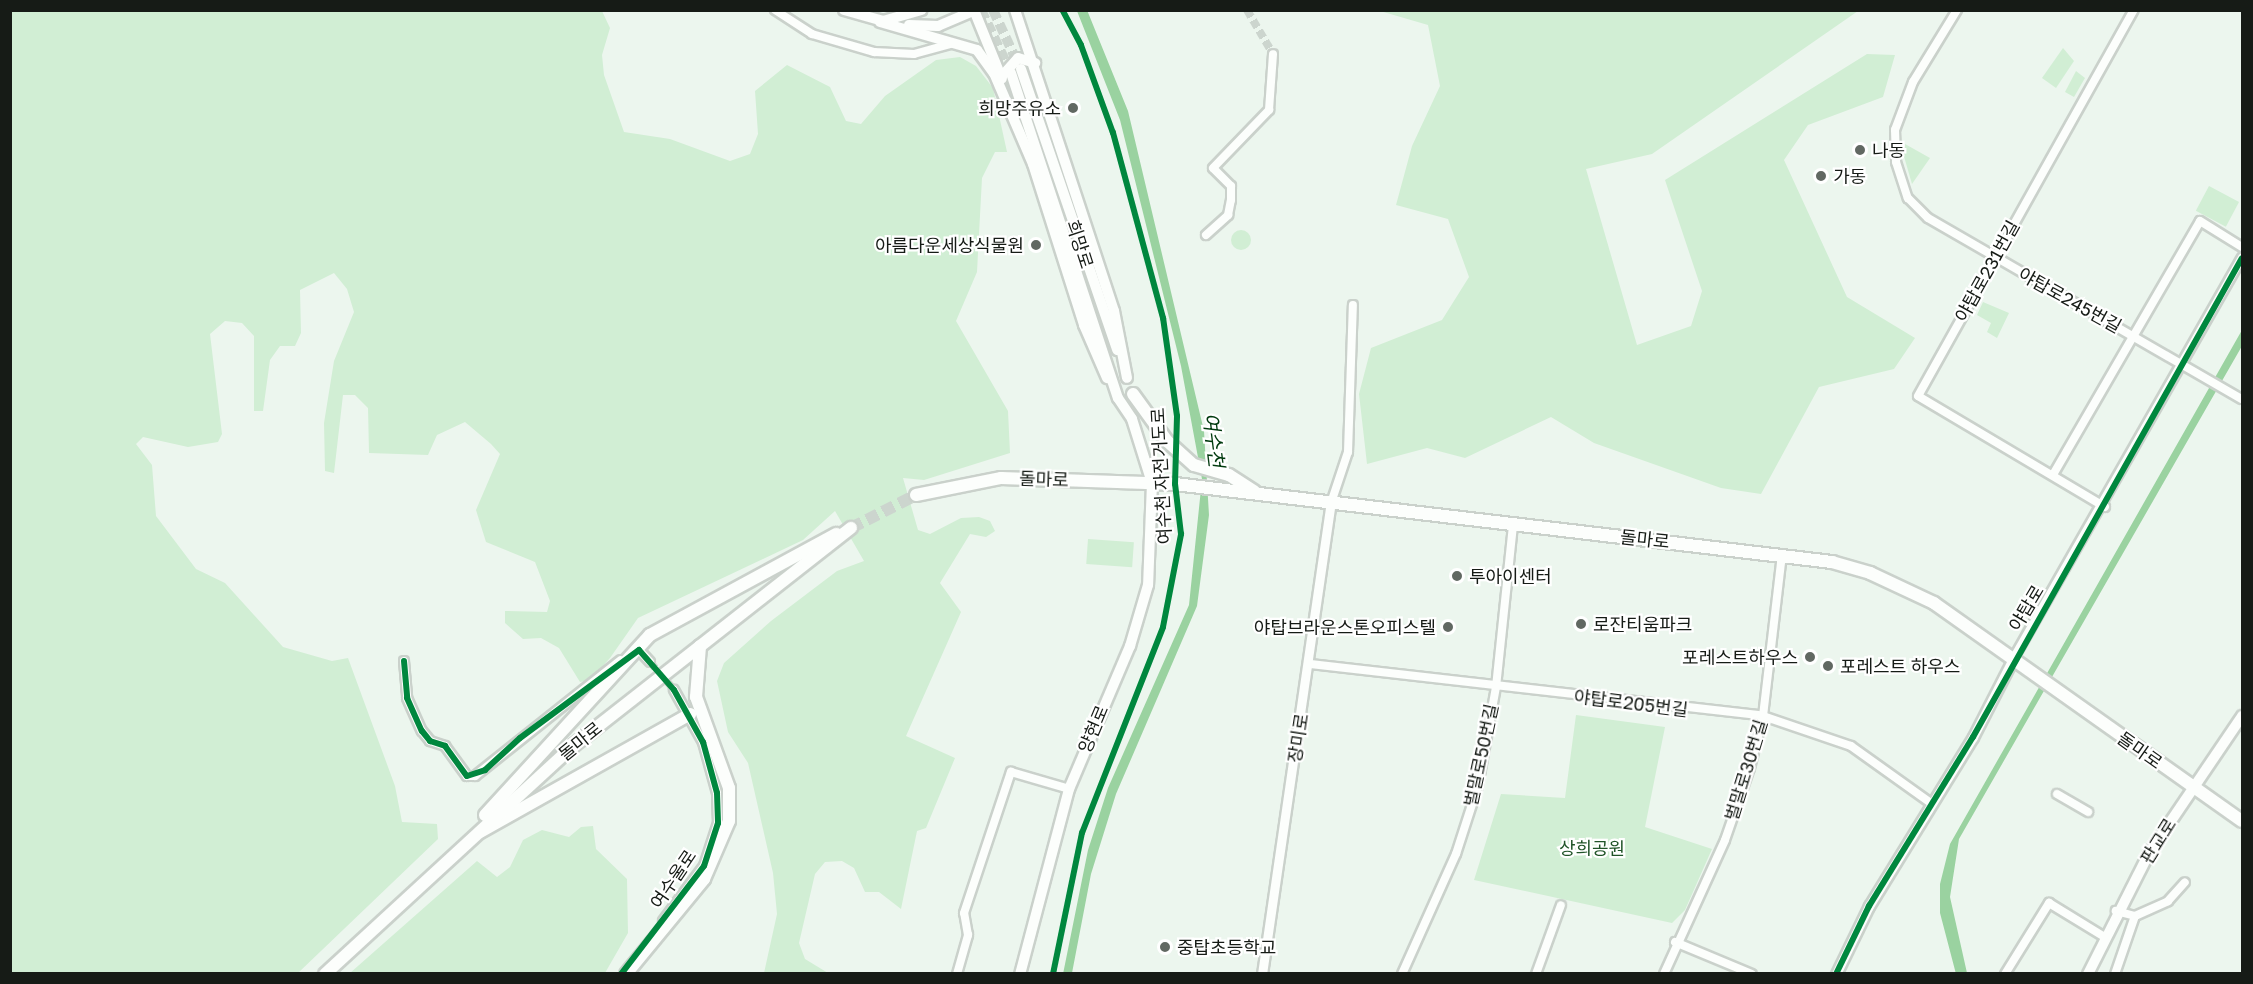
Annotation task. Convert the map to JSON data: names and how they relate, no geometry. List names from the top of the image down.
{
  "streets": {
    "main road": [
      "희망로",
      "돌마로",
      "양현로",
      "판교로"
    ],
    "street": [
      "야탑로231번길",
      "야탑로245번길",
      "야탑로",
      "야탑로205번길",
      "장미로",
      "벌말로50번길",
      "벌말로30번길",
      "여수울로"
    ],
    "cycle path": ["여수천 자전거도로"]
  },
  "crossings": [
    ["희망로", "돌마로"],
    ["희망로", "양현로"],
    ["야탑로231번길", "야탑로245번길"],
    ["야탑로231번길", "야탑로"],
    ["야탑로245번길", "야탑로"],
    ["돌마로", "야탑로"],
    ["돌마로", "양현로"],
    ["돌마로", "장미로"],
    ["돌마로", "벌말로50번길"],
    ["돌마로", "벌말로30번길"],
    ["돌마로", "판교로"],
    ["야탑로", "야탑로205번길"],
    ["야탑로205번길", "장미로"],
    ["야탑로205번길", "벌말로50번길"],
    ["야탑로205번길", "벌말로30번길"]
  ],
  "water": ["여수천"],
  "parks": ["상희공원"],
  "places": [
    "희망주유소",
    "나동",
    "가동",
    "아름다운세상식물원",
    "투아이센터",
    "로잔티움파크",
    "야탑브라운스톤오피스텔",
    "포레스트하우스",
    "포레스트 하우스",
    "중탑초등학교"
  ]
}
